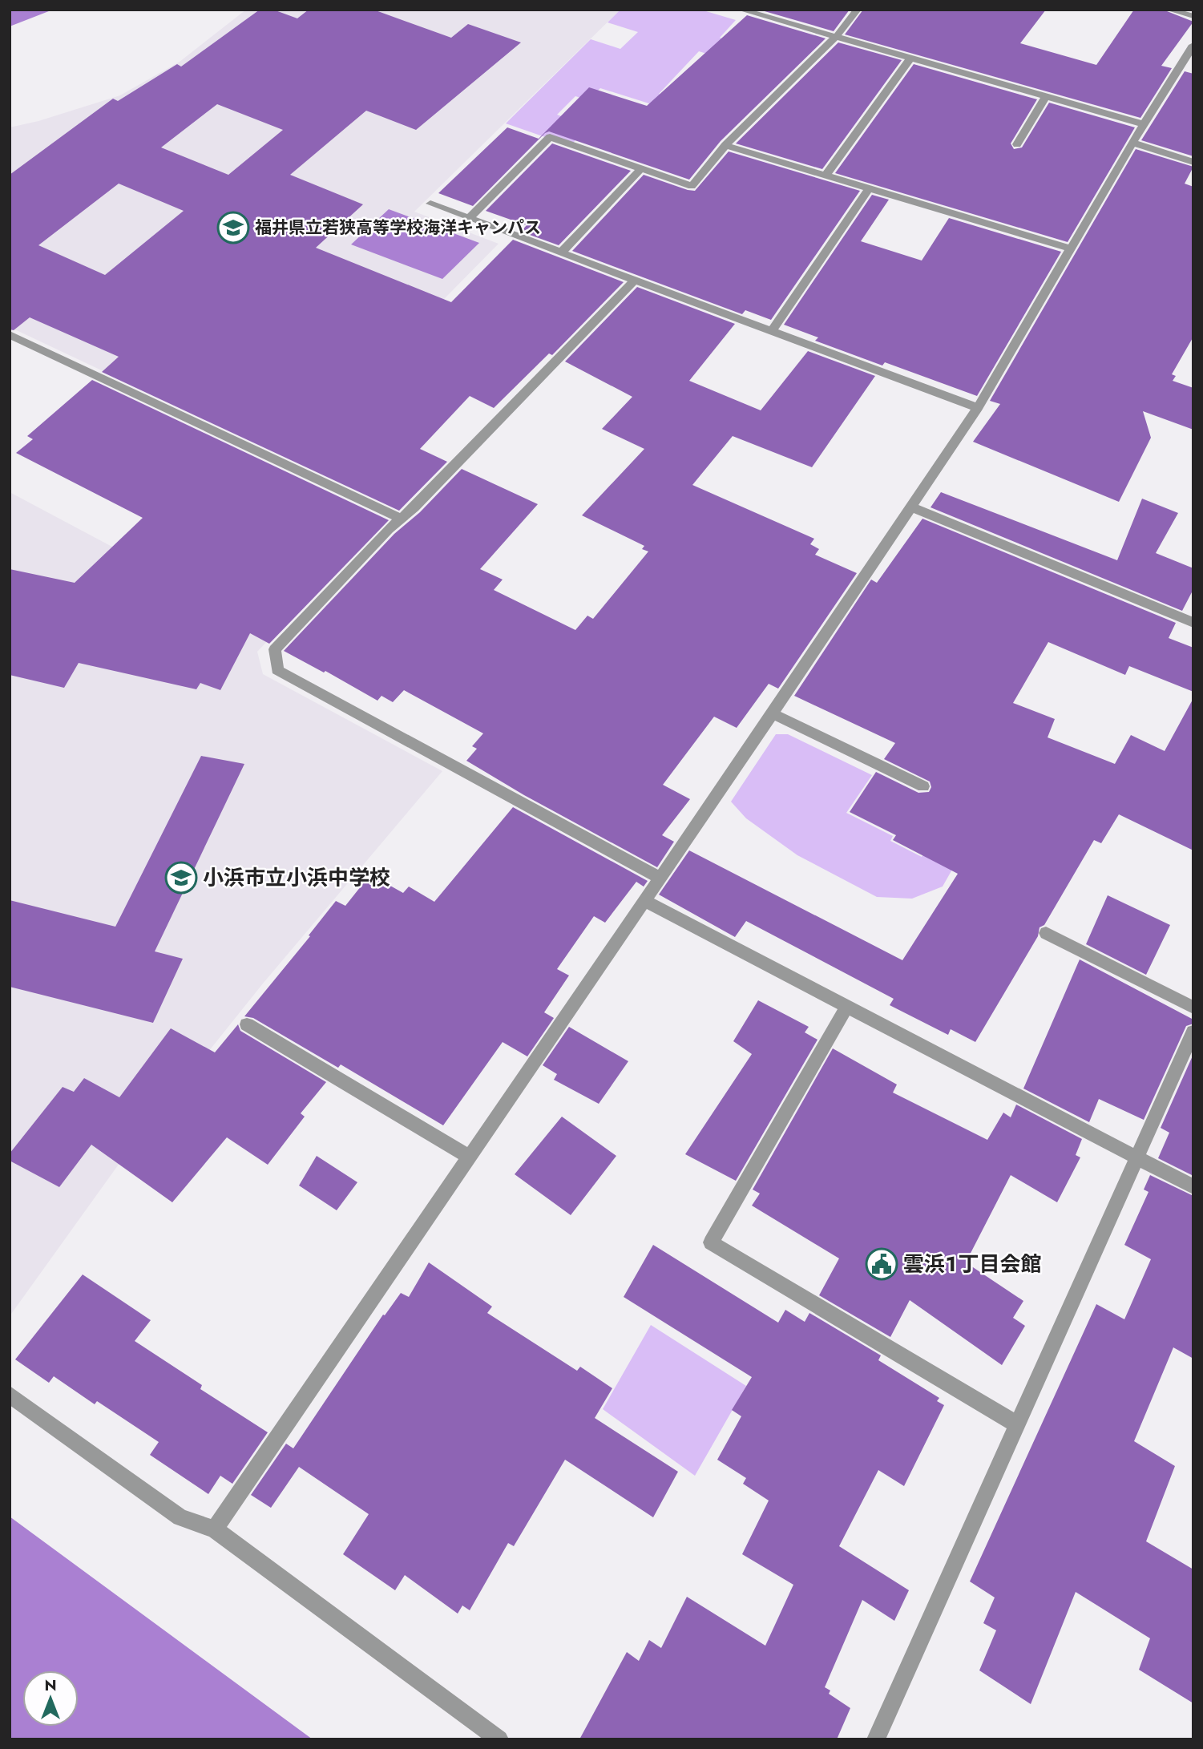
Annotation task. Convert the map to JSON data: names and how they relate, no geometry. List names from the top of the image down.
{
  "places": {
    "school or university": ["福井県立若狭高等学校海洋キャンパス", "小浜市立小浜中学校"],
    "public building": ["雲浜１丁目会館"]
  },
  "north": "top"
}
